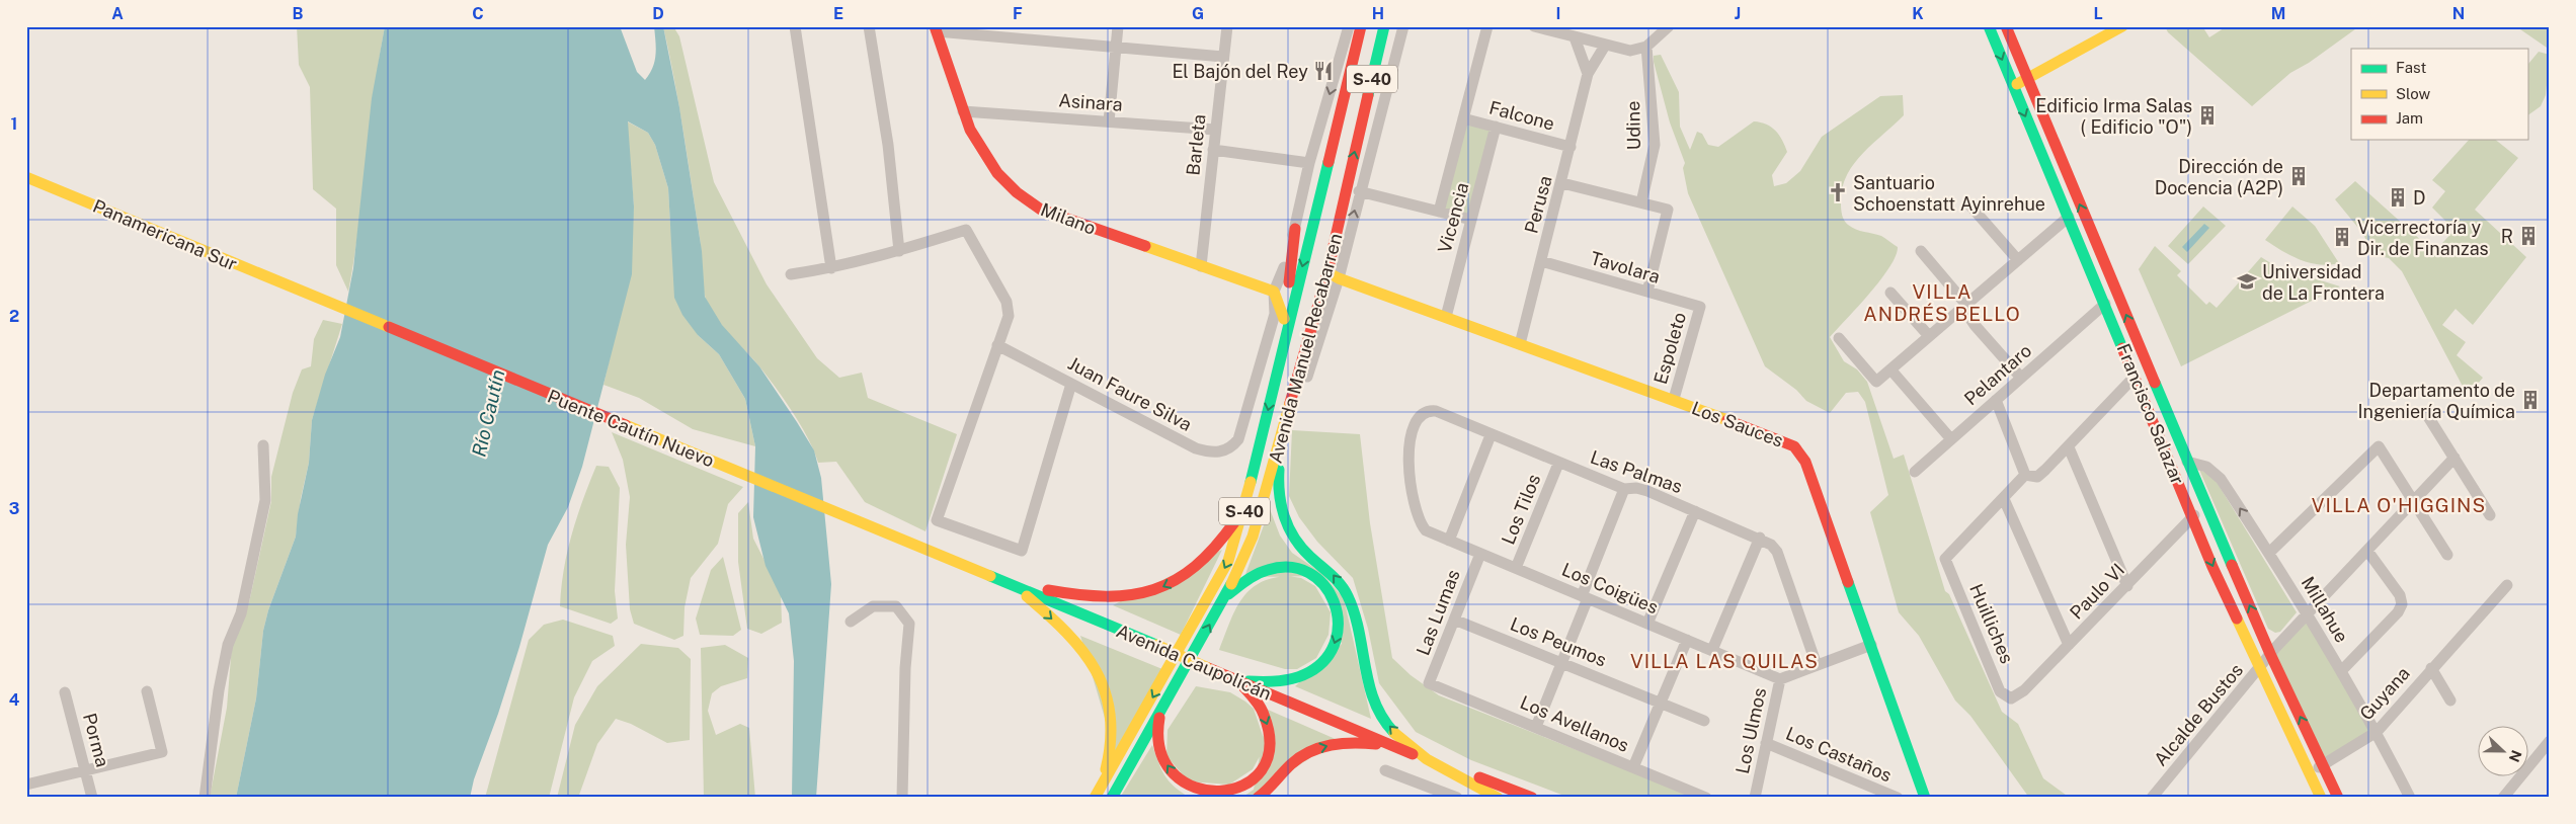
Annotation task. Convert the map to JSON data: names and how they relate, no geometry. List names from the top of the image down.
{
  "streets": {
    "main road": [
      "S-40",
      "Milano",
      "Panamericana Sur",
      "Avenida Manuel Recabarren",
      "Francisco Salazar",
      "Los Sauces",
      "Puente Cautín Nuevo",
      "Avenida Caupolicán"
    ],
    "street": [
      "Asinara",
      "Falcone",
      "Udine",
      "Barleta",
      "Perusa",
      "Vicencia",
      "Tavolara",
      "Espoleto",
      "Pelantaro",
      "Juan Faure Silva",
      "Las Palmas",
      "Los Tilos",
      "Los Coigües",
      "Paulo VI",
      "Millahue",
      "Las Lumas",
      "Huilliches",
      "Los Peumos",
      "Guyana",
      "Alcalde Bustos",
      "Los Avellanos",
      "Los Ulmos",
      "Porma",
      "Los Castaños"
    ]
  },
  "crossings": [
    ["Asinara", "Barleta"],
    ["Asinara", "Milano"],
    ["Falcone", "Perusa"],
    ["Falcone", "Vicencia"],
    ["Barleta", "Milano"],
    ["Perusa", "Tavolara"],
    ["Perusa", "Los Sauces"],
    ["Vicencia", "Los Sauces"],
    ["Milano", "Juan Faure Silva"],
    ["Panamericana Sur", "Puente Cautín Nuevo"],
    ["Tavolara", "Espoleto"],
    ["Avenida Manuel Recabarren", "Los Sauces"],
    ["Espoleto", "Los Sauces"],
    ["Pelantaro", "Francisco Salazar"],
    ["Francisco Salazar", "Paulo VI"],
    ["Francisco Salazar", "Millahue"],
    ["Francisco Salazar", "Guyana"],
    ["Francisco Salazar", "Alcalde Bustos"],
    ["Los Sauces", "Los Ulmos"],
    ["Puente Cautín Nuevo", "Avenida Caupolicán"],
    ["Las Palmas", "Los Tilos"],
    ["Las Palmas", "Los Coigües"],
    ["Las Palmas", "Los Ulmos"],
    ["Los Tilos", "Los Coigües"],
    ["Los Coigües", "Las Lumas"],
    ["Los Coigües", "Los Ulmos"],
    ["Paulo VI", "Huilliches"],
    ["Millahue", "Guyana"],
    ["Millahue", "Alcalde Bustos"],
    ["Las Lumas", "Los Peumos"],
    ["Las Lumas", "Los Avellanos"],
    ["Los Ulmos", "Los Castaños"]
  ],
  "districts": ["VILLA ANDRÉS BELLO", "VILLA O'HIGGINS", "VILLA LAS QUILAS"],
  "water": ["Río Cautín"],
  "places": {
    "restaurant": ["El Bajón del Rey"],
    "building": [
      "Edificio Irma Salas ( Edificio \"O\")",
      "Dirección de Docencia (A2P)",
      "D",
      "R",
      "Vicerrectoría y Dir. de Finanzas",
      "Departamento de Ingeniería Química"
    ],
    "church": ["Santuario Schoenstatt Ayinrehue"],
    "school or university": ["Universidad de La Frontera"]
  },
  "legend": ["Fast", "Slow", "Jam"],
  "north": "right",
  "grid": {
    "columns": [
      "A",
      "B",
      "C",
      "D",
      "E",
      "F",
      "G",
      "H",
      "I",
      "J",
      "K",
      "L",
      "M",
      "N"
    ],
    "rows": [
      "1",
      "2",
      "3",
      "4"
    ]
  }
}
